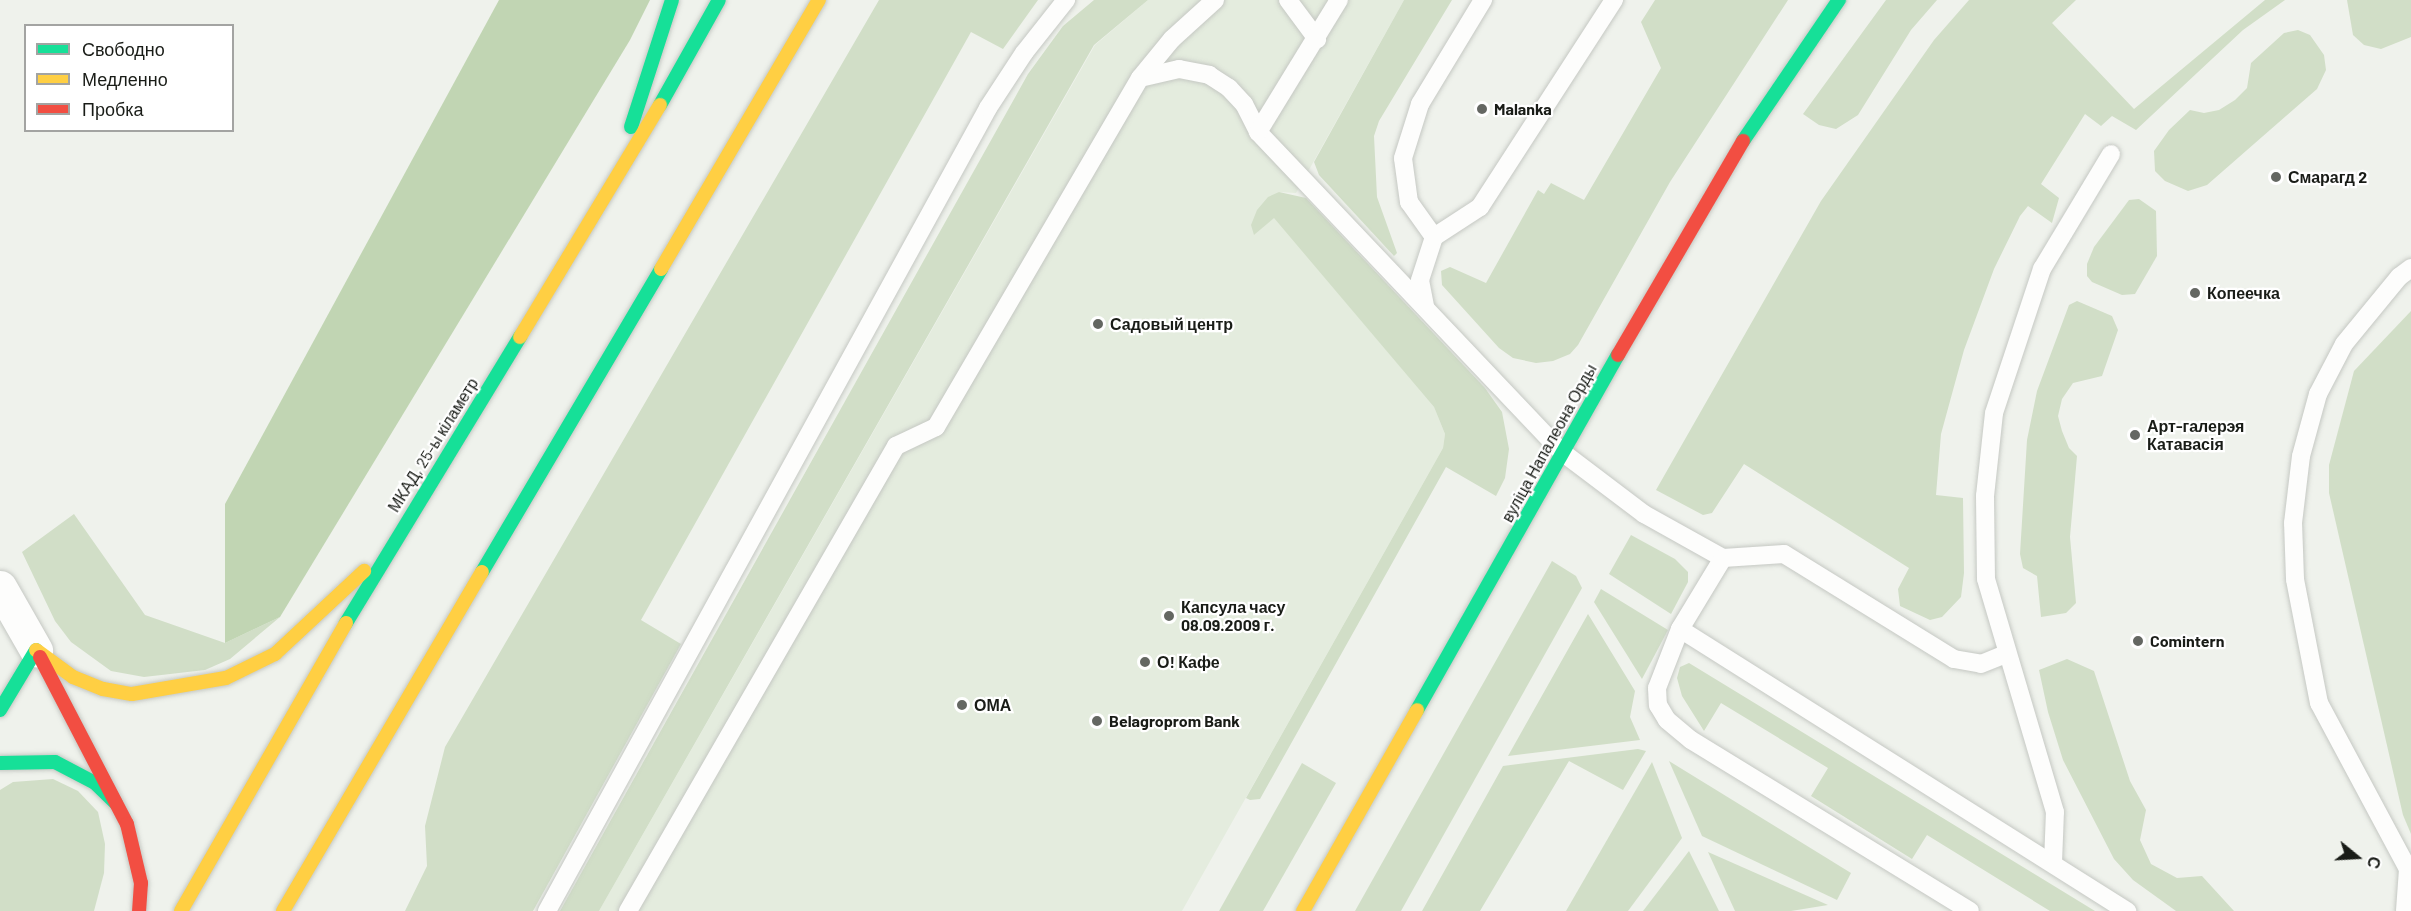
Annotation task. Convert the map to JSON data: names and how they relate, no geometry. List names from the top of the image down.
{
  "streets": {
    "main road": ["вуліца Напалеона Орды", "МКАД, 25-ы кіламетр"]
  },
  "places": [
    "Malanka",
    "Смарагд 2",
    "Копеечка",
    "Садовый центр",
    "Арт-галерэя Катавасія",
    "Капсула часу 08.09.2009 г.",
    "Comintern",
    "О! Кафе",
    "ОМА",
    "Belagroprom Bank"
  ],
  "legend": ["Свободно", "Медленно", "Пробка"],
  "north": "right"
}
